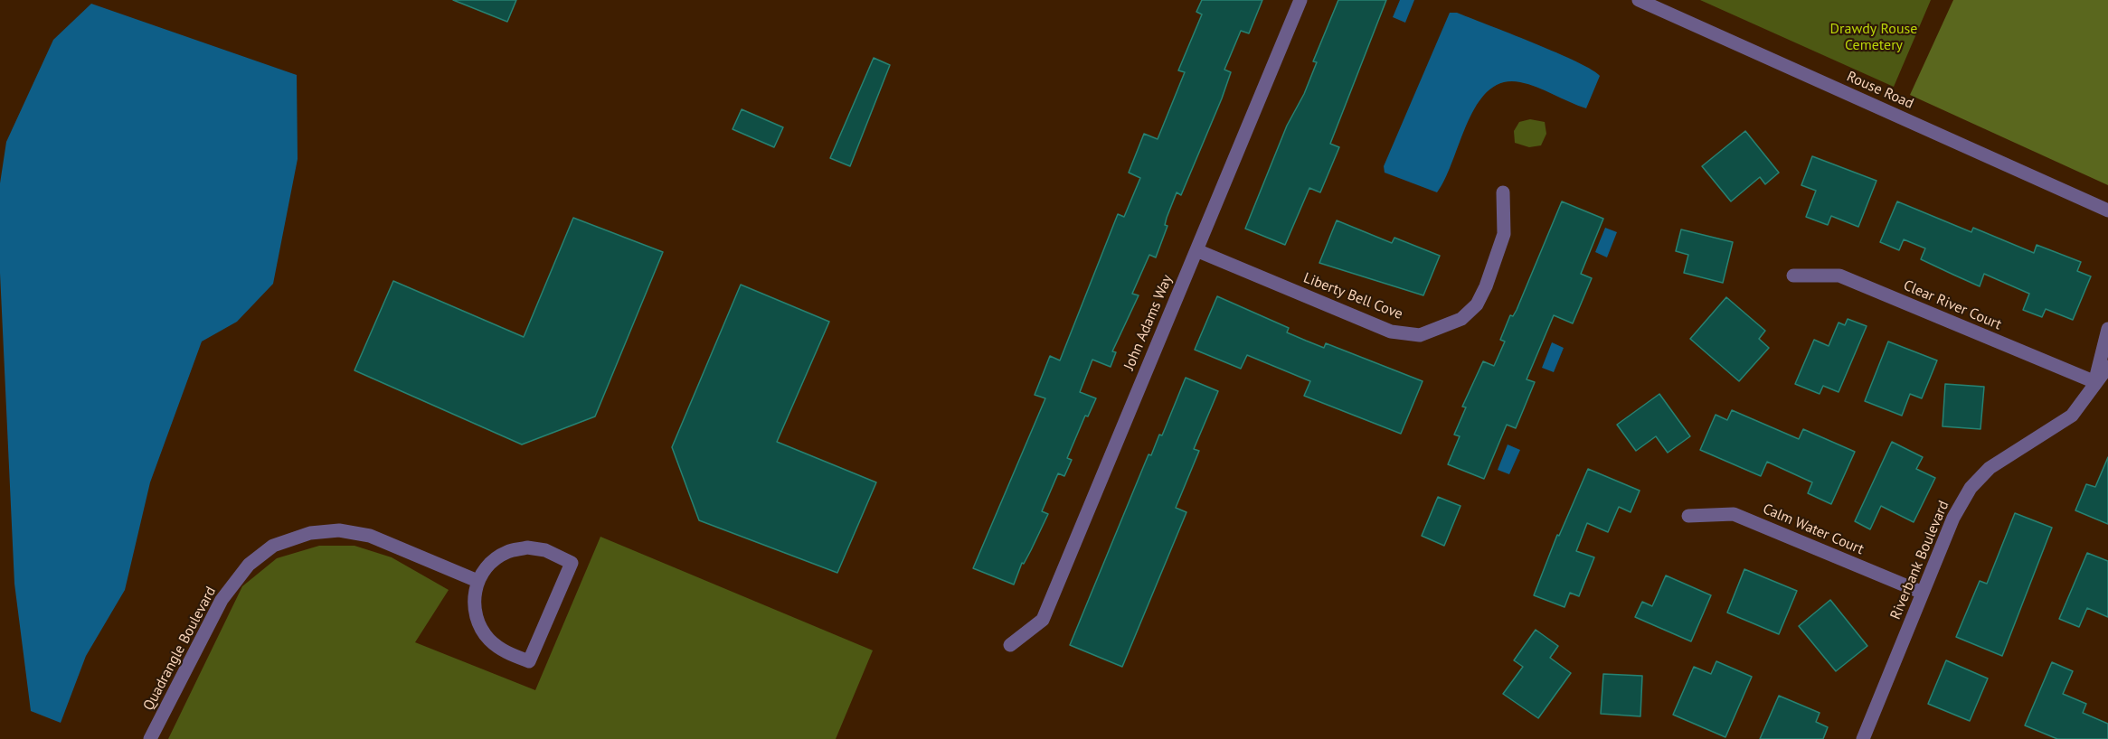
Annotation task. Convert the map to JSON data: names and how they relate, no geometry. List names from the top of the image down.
{
  "streets": {
    "street": [
      "Rouse Road",
      "Liberty Bell Cove",
      "Clear River Court",
      "John Adams Way",
      "Calm Water Court",
      "Riverbank Boulevard",
      "Quadrangle Boulevard"
    ]
  },
  "crossings": [
    ["Liberty Bell Cove", "John Adams Way"],
    ["Clear River Court", "Riverbank Boulevard"],
    ["Calm Water Court", "Riverbank Boulevard"]
  ],
  "parks": ["Drawdy Rouse Cemetery"]
}
